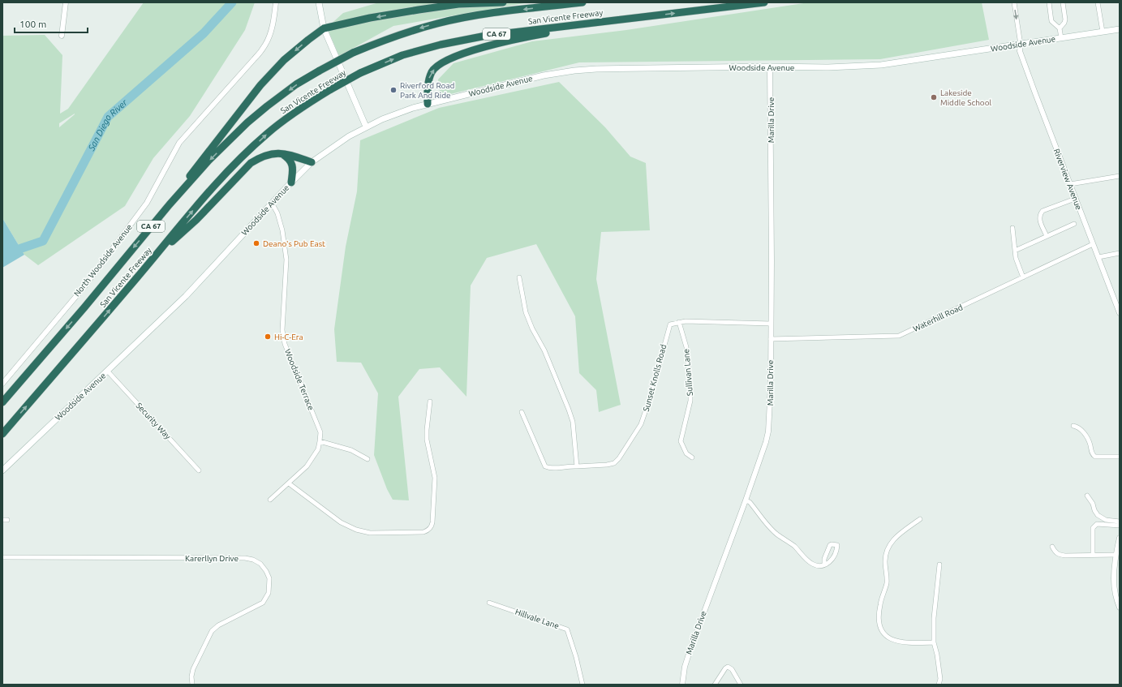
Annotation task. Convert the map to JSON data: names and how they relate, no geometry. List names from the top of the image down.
{
  "streets": {
    "highway": ["San Vicente Freeway", "CA 67"],
    "main road": ["Woodside Avenue"],
    "street": [
      "Marilla Drive",
      "Riverview Avenue",
      "North Woodside Avenue",
      "Waterhill Road",
      "Sullivan Lane",
      "Sunset Knolls Road",
      "Woodside Terrace",
      "Security Way",
      "Karerllyn Drive",
      "Hillvale Lane"
    ]
  },
  "crossings": [
    ["Woodside Avenue", "Marilla Drive"],
    ["Woodside Avenue", "Riverview Avenue"],
    ["Woodside Avenue", "Woodside Terrace"],
    ["Woodside Avenue", "Security Way"],
    ["Marilla Drive", "Waterhill Road"],
    ["Riverview Avenue", "Waterhill Road"],
    ["Sullivan Lane", "Sunset Knolls Road"]
  ],
  "water": ["San Diego River"],
  "places": [
    "Riverford Road Park And Ride",
    "Lakeside Middle School",
    "Deano's Pub East",
    "Hi-C-Era"
  ],
  "scale_bar": "100 m"
}
